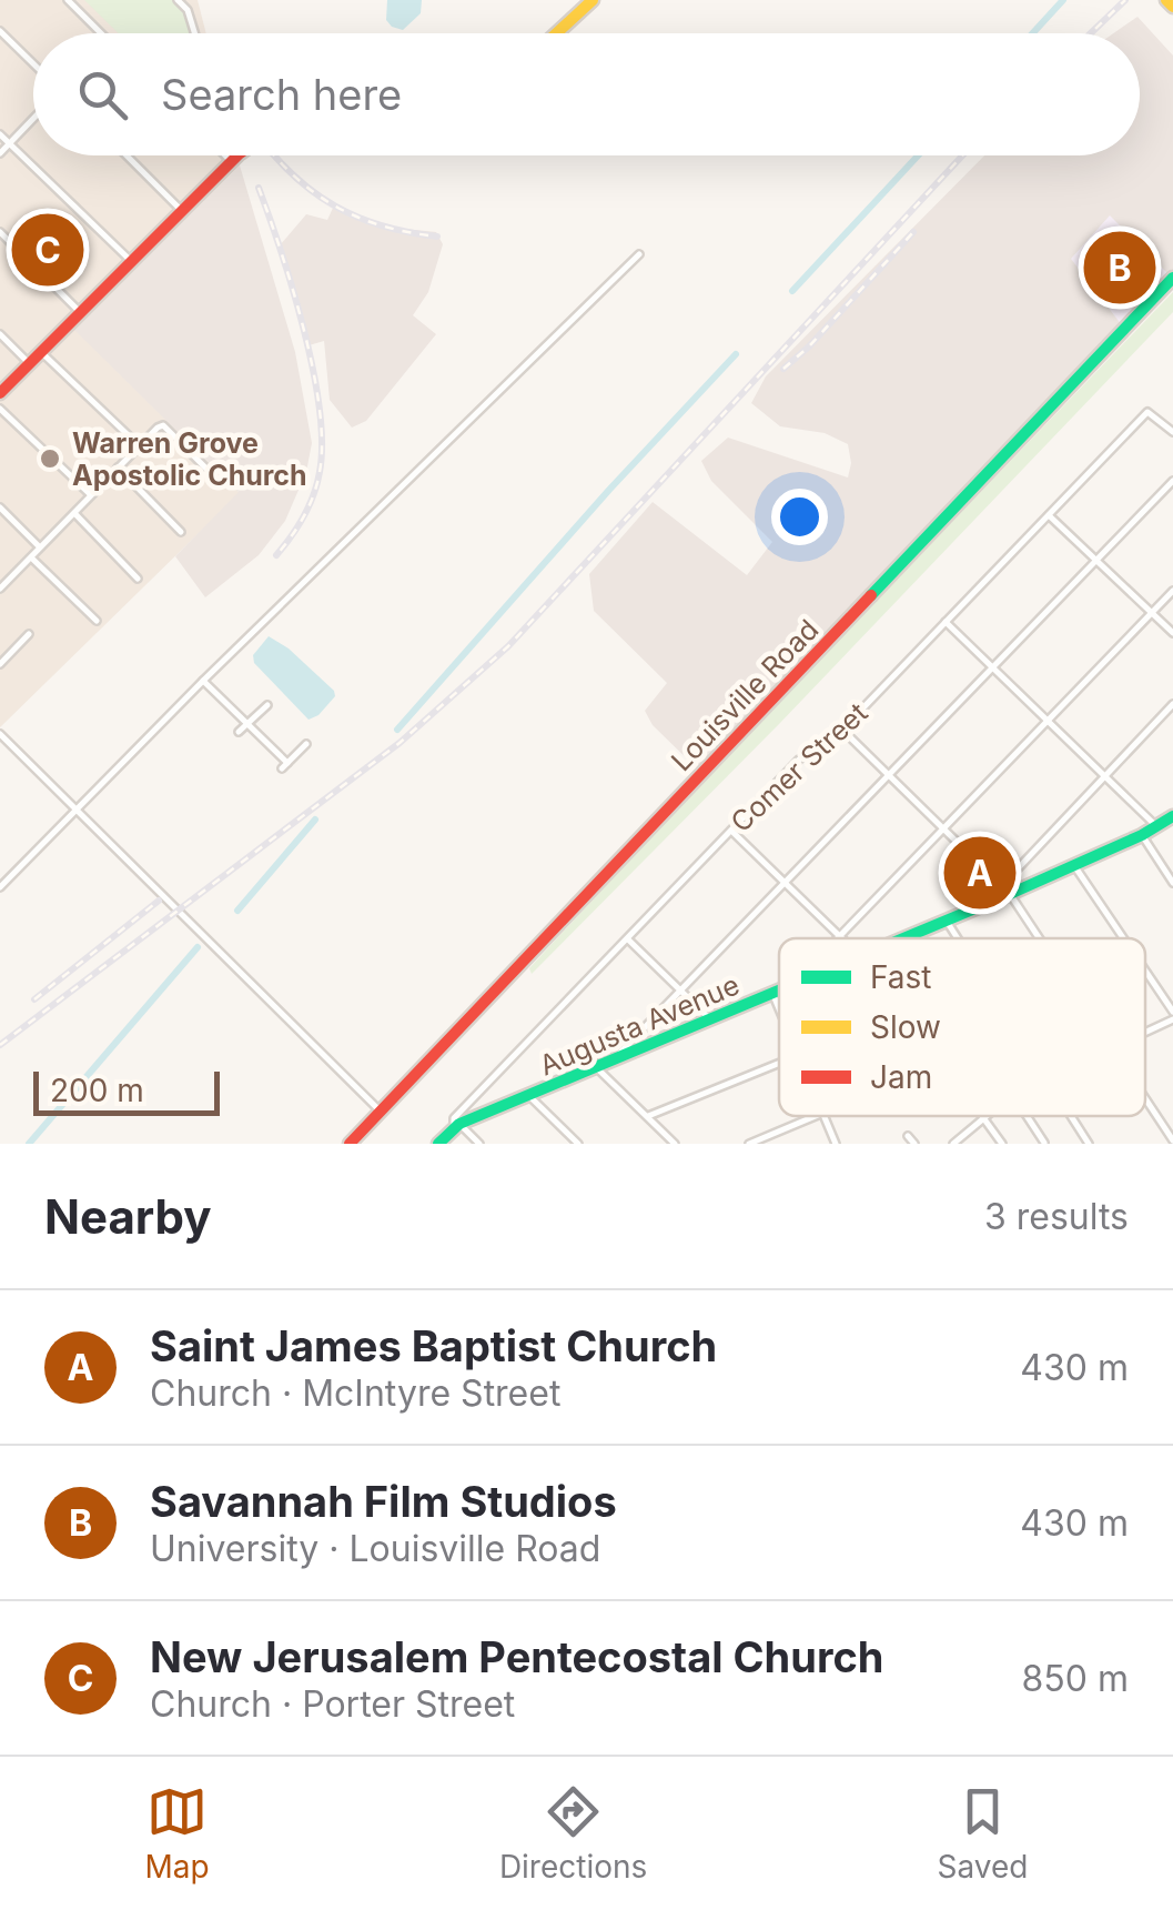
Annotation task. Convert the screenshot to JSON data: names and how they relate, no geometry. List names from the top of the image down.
{
  "streets": {
    "main road": ["Louisville Road", "Augusta Avenue"],
    "street": ["Comer Street"]
  },
  "crossings": [
    ["Comer Street", "Augusta Avenue"]
  ],
  "places": ["Warren Grove Apostolic Church"],
  "legend": ["Fast", "Slow", "Jam"],
  "scale_bar": "200 m",
  "page": {
    "search": "Search here",
    "pins": ["C", "B", "A"],
    "scale": "200 m",
    "heading": ["Nearby", "3 results"],
    "list": [
      {
        "mark": "A",
        "name": "Saint James Baptist Church",
        "note": "Church · McIntyre Street",
        "value": "430 m"
      },
      {
        "mark": "B",
        "name": "Savannah Film Studios",
        "note": "University · Louisville Road",
        "value": "430 m"
      },
      {
        "mark": "C",
        "name": "New Jerusalem Pentecostal Church",
        "note": "Church · Porter Street",
        "value": "850 m"
      }
    ],
    "nav": ["Map", "Directions", "Saved"]
  }
}
